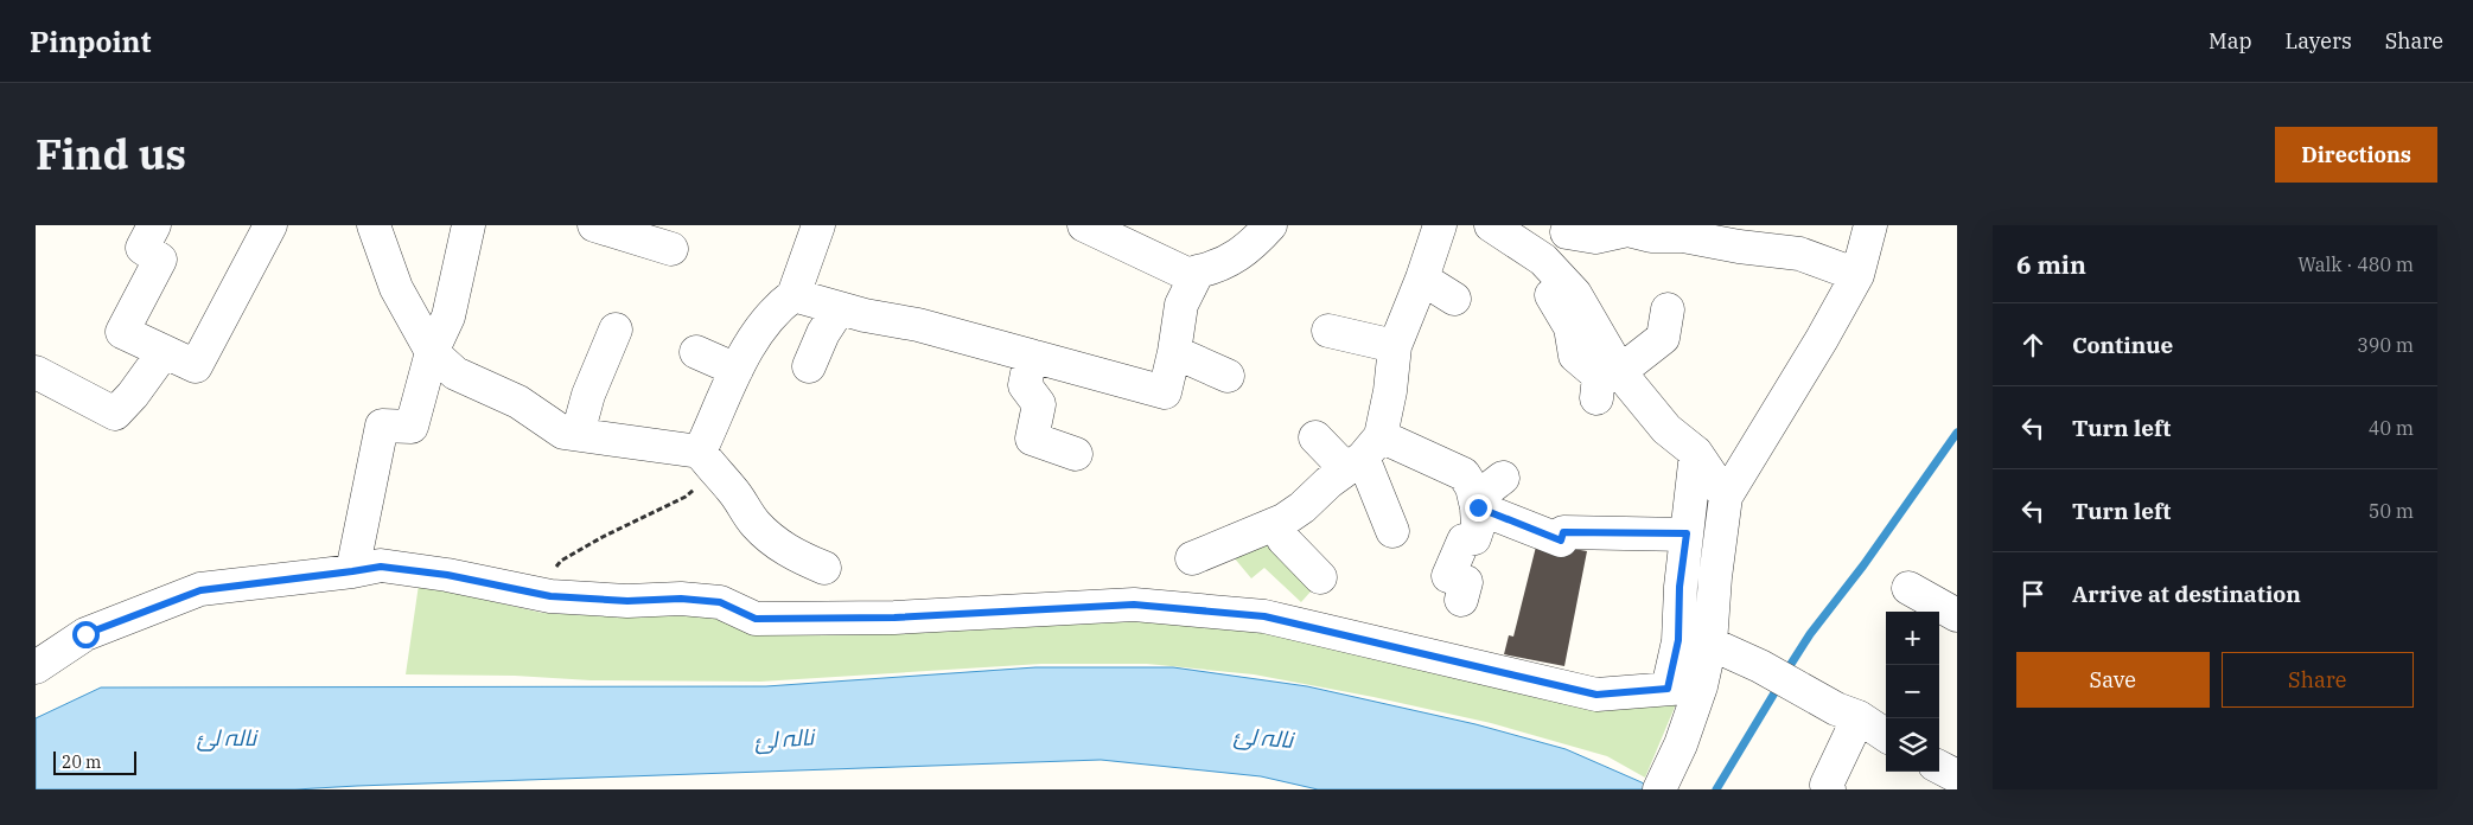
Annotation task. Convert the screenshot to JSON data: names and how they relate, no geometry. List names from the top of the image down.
{
  "water": ["نالہ لئ"],
  "scale_bar": "20 m",
  "page": {
    "header": "Pinpoint",
    "nav": ["Map", "Layers", "Share"],
    "title": "Find us",
    "buttons": [
      "Directions",
      ["Save", "Share"]
    ],
    "heading": ["6 min", "Walk · 480 m"],
    "list": [
      ["Continue", "390 m"],
      ["Turn left", "40 m"],
      ["Turn left", "50 m"],
      "Arrive at destination"
    ],
    "map_buttons": ["+", "−"],
    "scale": "20 m"
  }
}
